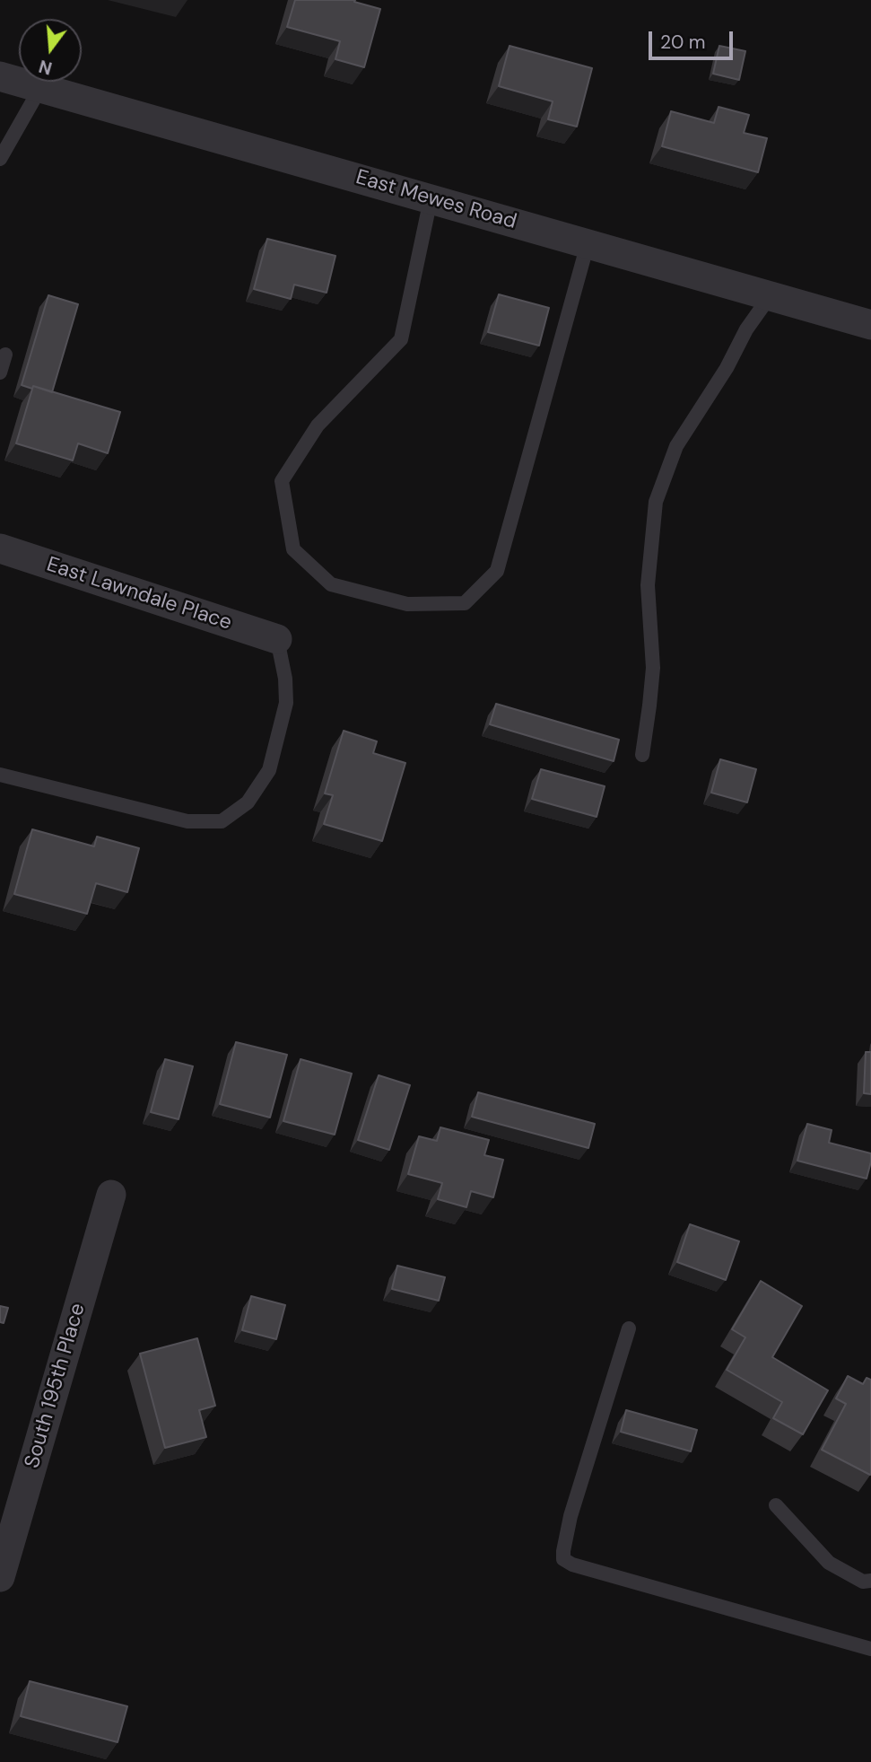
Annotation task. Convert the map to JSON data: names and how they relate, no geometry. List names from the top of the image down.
{
  "streets": {
    "street": ["East Mewes Road", "East Lawndale Place", "South 195th Place"]
  },
  "scale_bar": "20 m",
  "north": "bottom"
}
